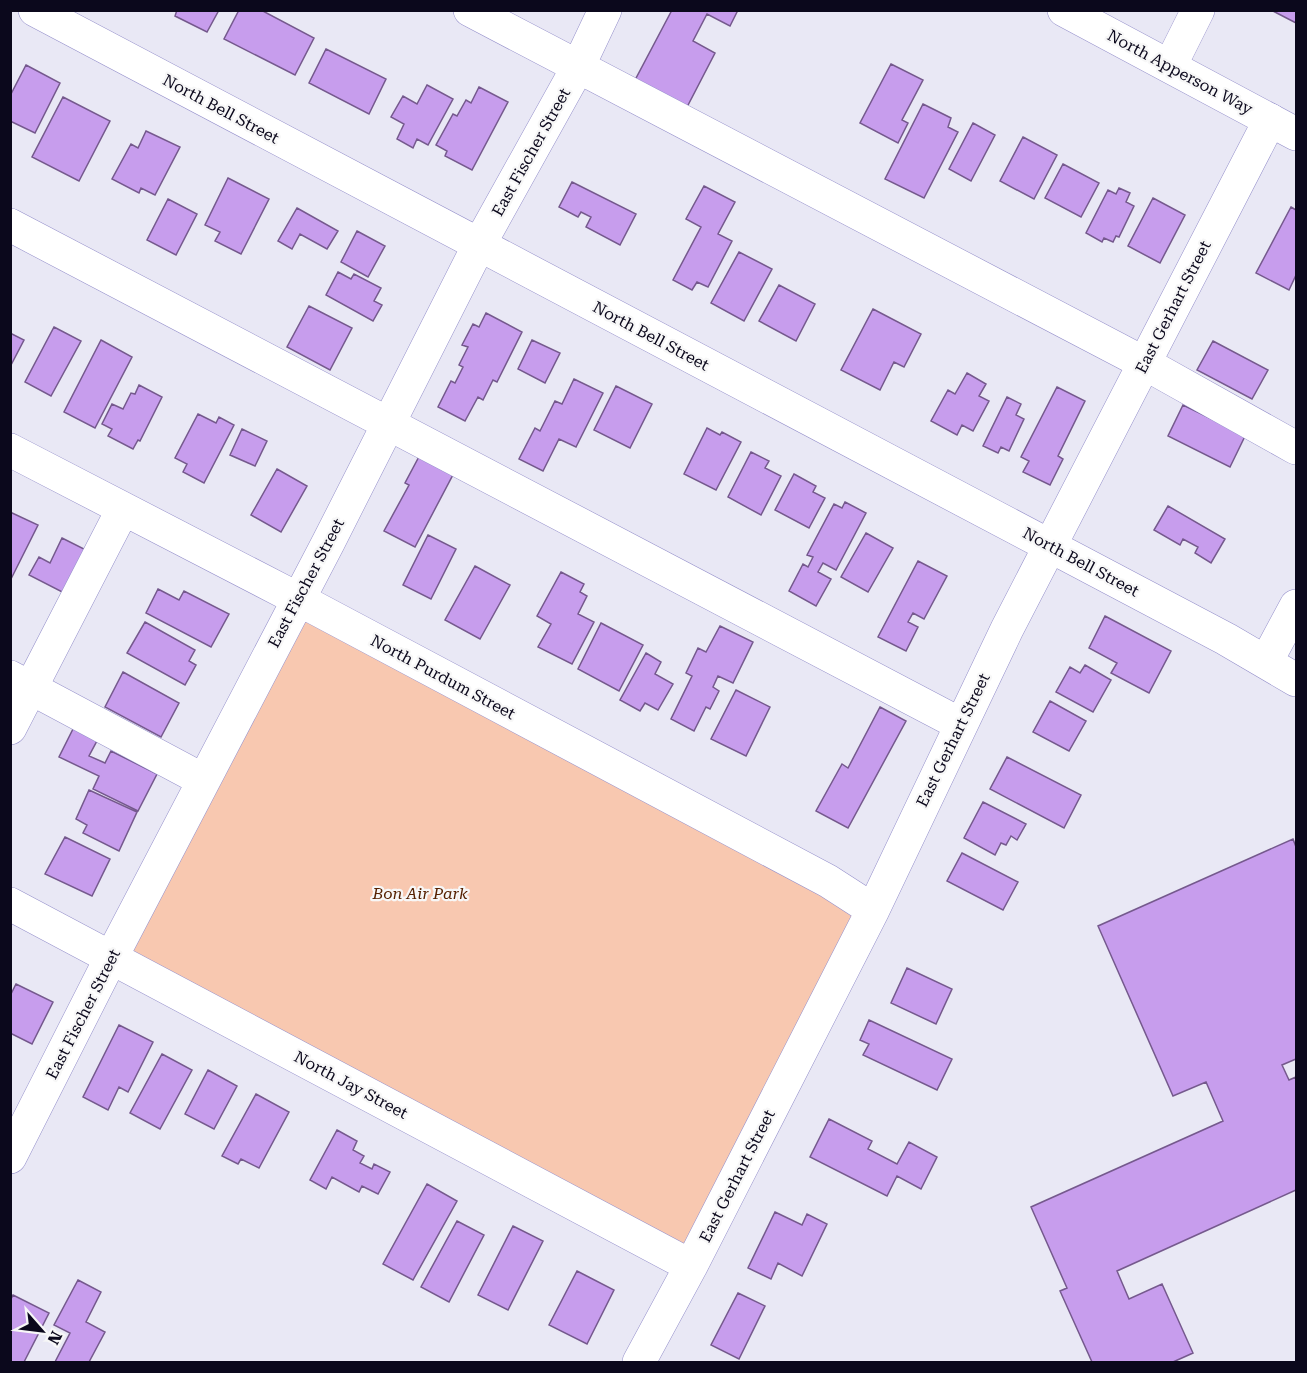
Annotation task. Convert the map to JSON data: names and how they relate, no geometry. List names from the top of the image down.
{
  "streets": {
    "street": [
      "North Apperson Way",
      "North Bell Street",
      "East Fischer Street",
      "East Gerhart Street",
      "North Purdum Street",
      "North Jay Street"
    ]
  },
  "crossings": [
    ["North Apperson Way", "East Gerhart Street"],
    ["North Bell Street", "East Fischer Street"],
    ["North Bell Street", "East Gerhart Street"],
    ["East Fischer Street", "North Purdum Street"],
    ["East Fischer Street", "North Jay Street"],
    ["East Gerhart Street", "North Purdum Street"],
    ["East Gerhart Street", "North Jay Street"]
  ],
  "parks": ["Bon Air Park"],
  "north": "bottom right"
}
